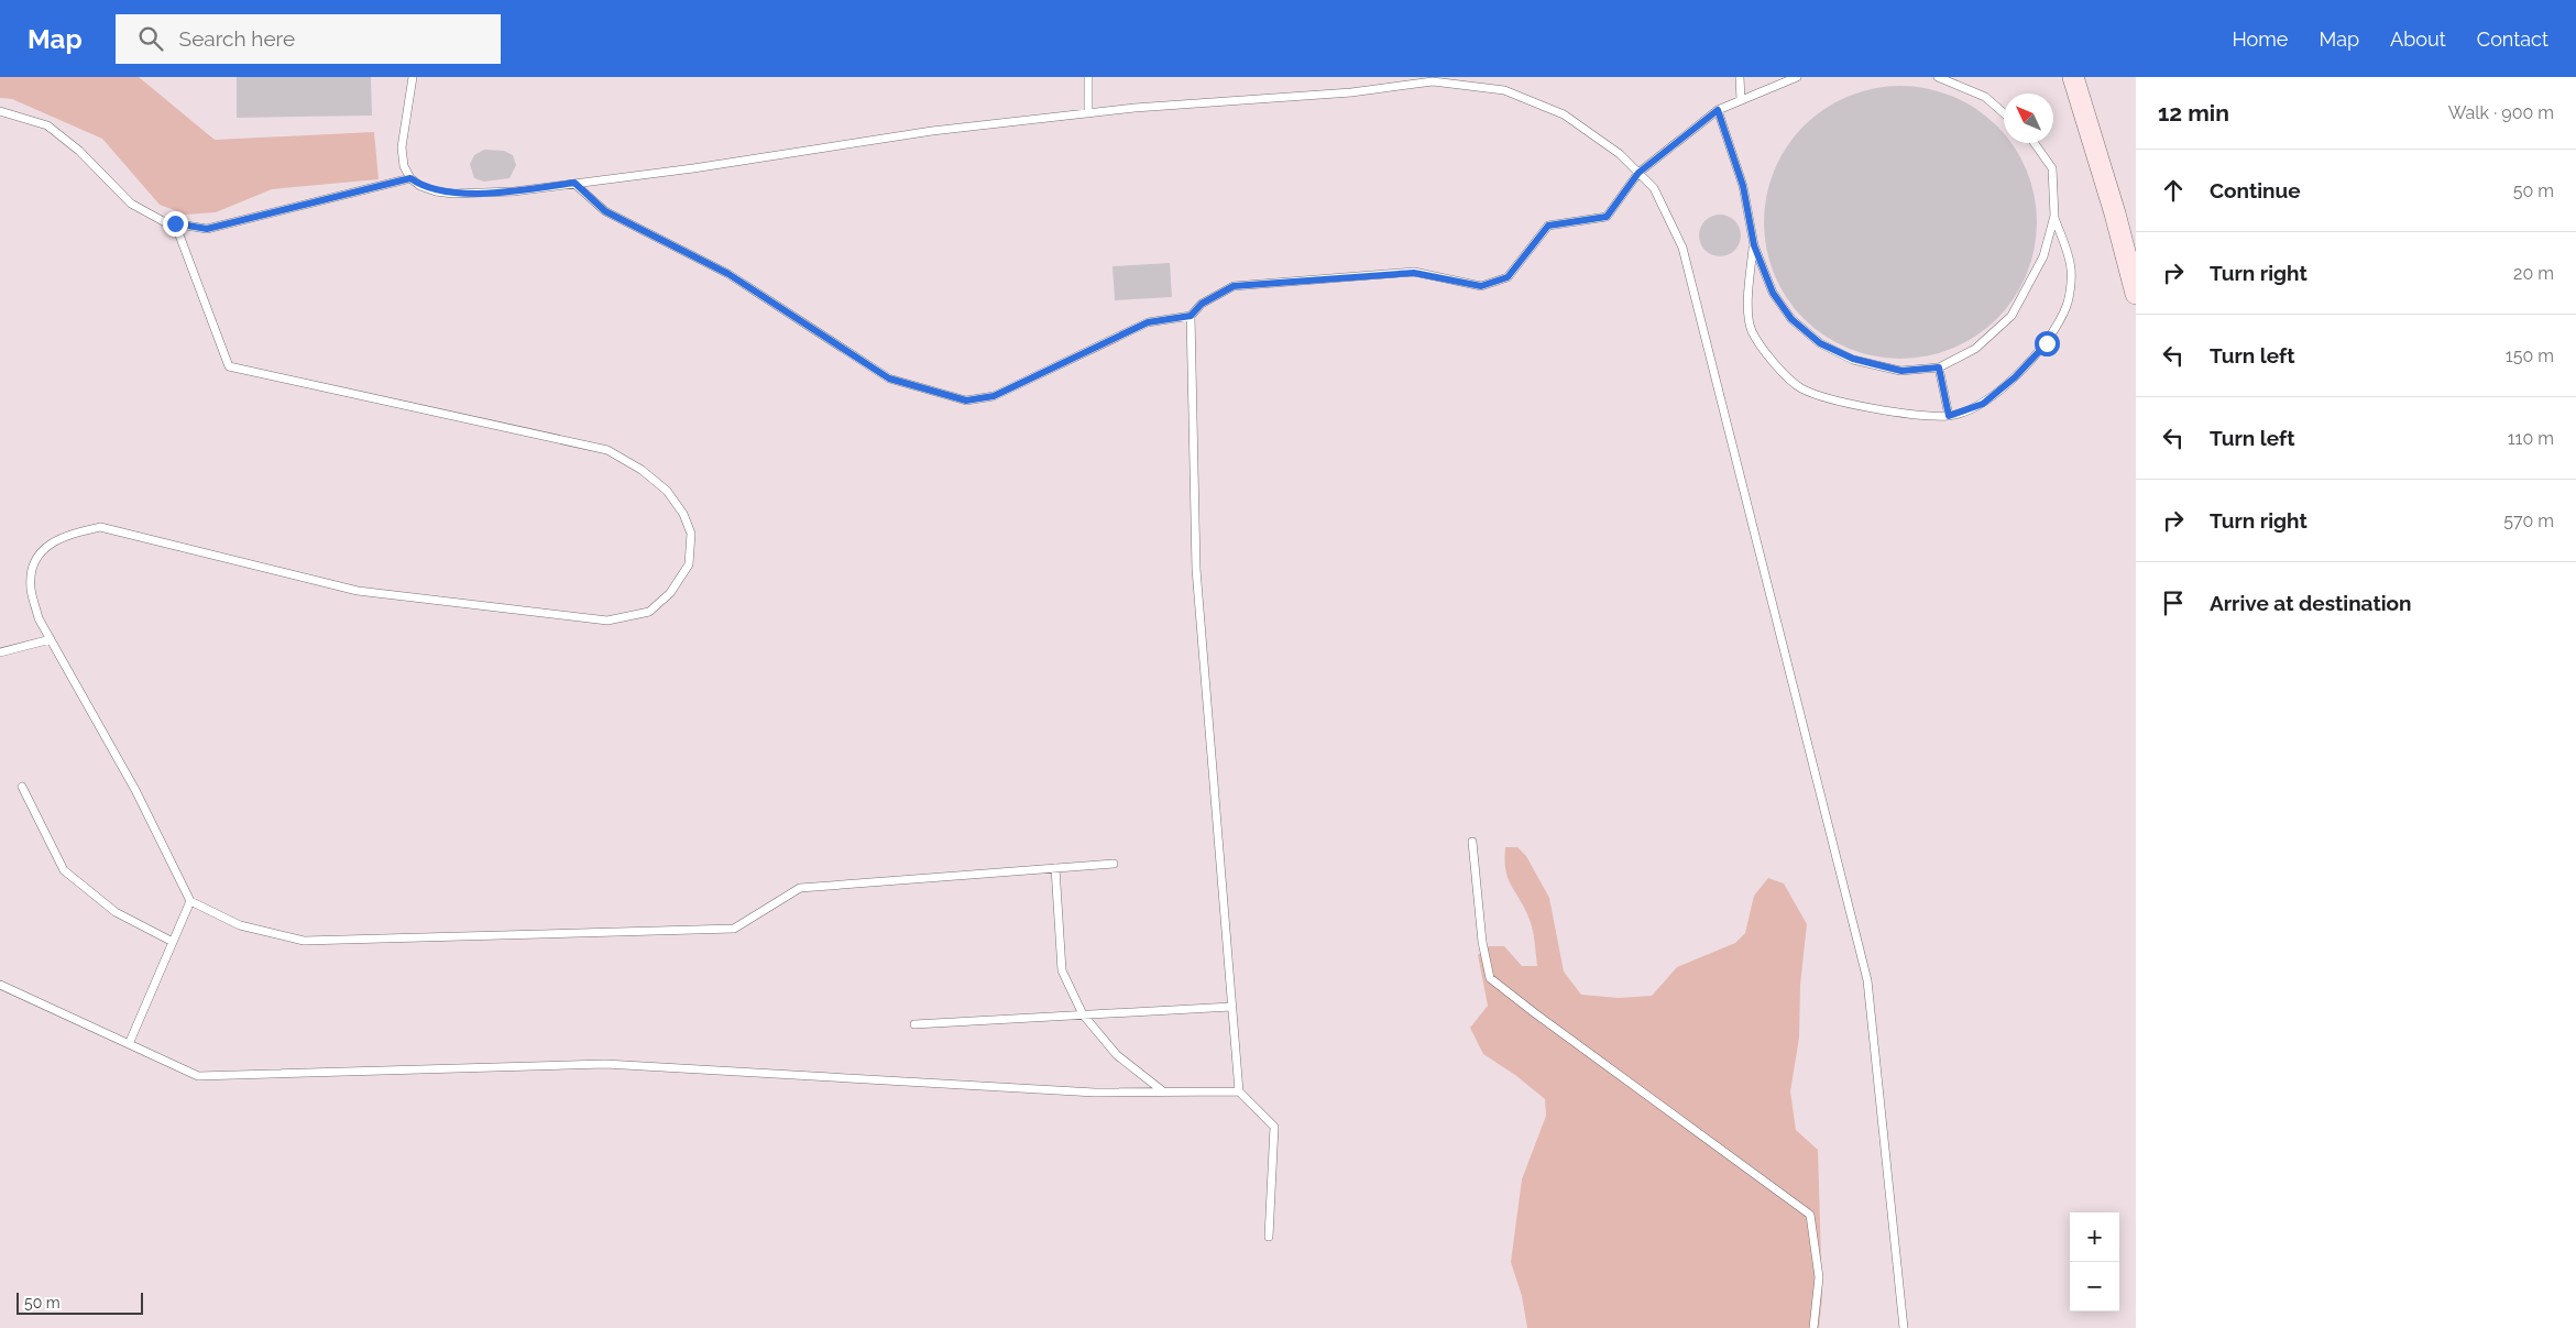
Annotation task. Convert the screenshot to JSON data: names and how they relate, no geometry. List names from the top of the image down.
{
  "scale_bar": "50 m",
  "north": "top left",
  "page": {
    "header": "Map",
    "search": "Search here",
    "nav": [
      "Home",
      "Map",
      "About",
      "Contact"
    ],
    "heading": ["12 min", "Walk · 900 m"],
    "list": [
      ["Continue", "50 m"],
      ["Turn right", "20 m"],
      ["Turn left", "150 m"],
      ["Turn left", "110 m"],
      ["Turn right", "570 m"],
      "Arrive at destination"
    ],
    "map_buttons": ["+", "−"],
    "scale": "50 m"
  }
}
